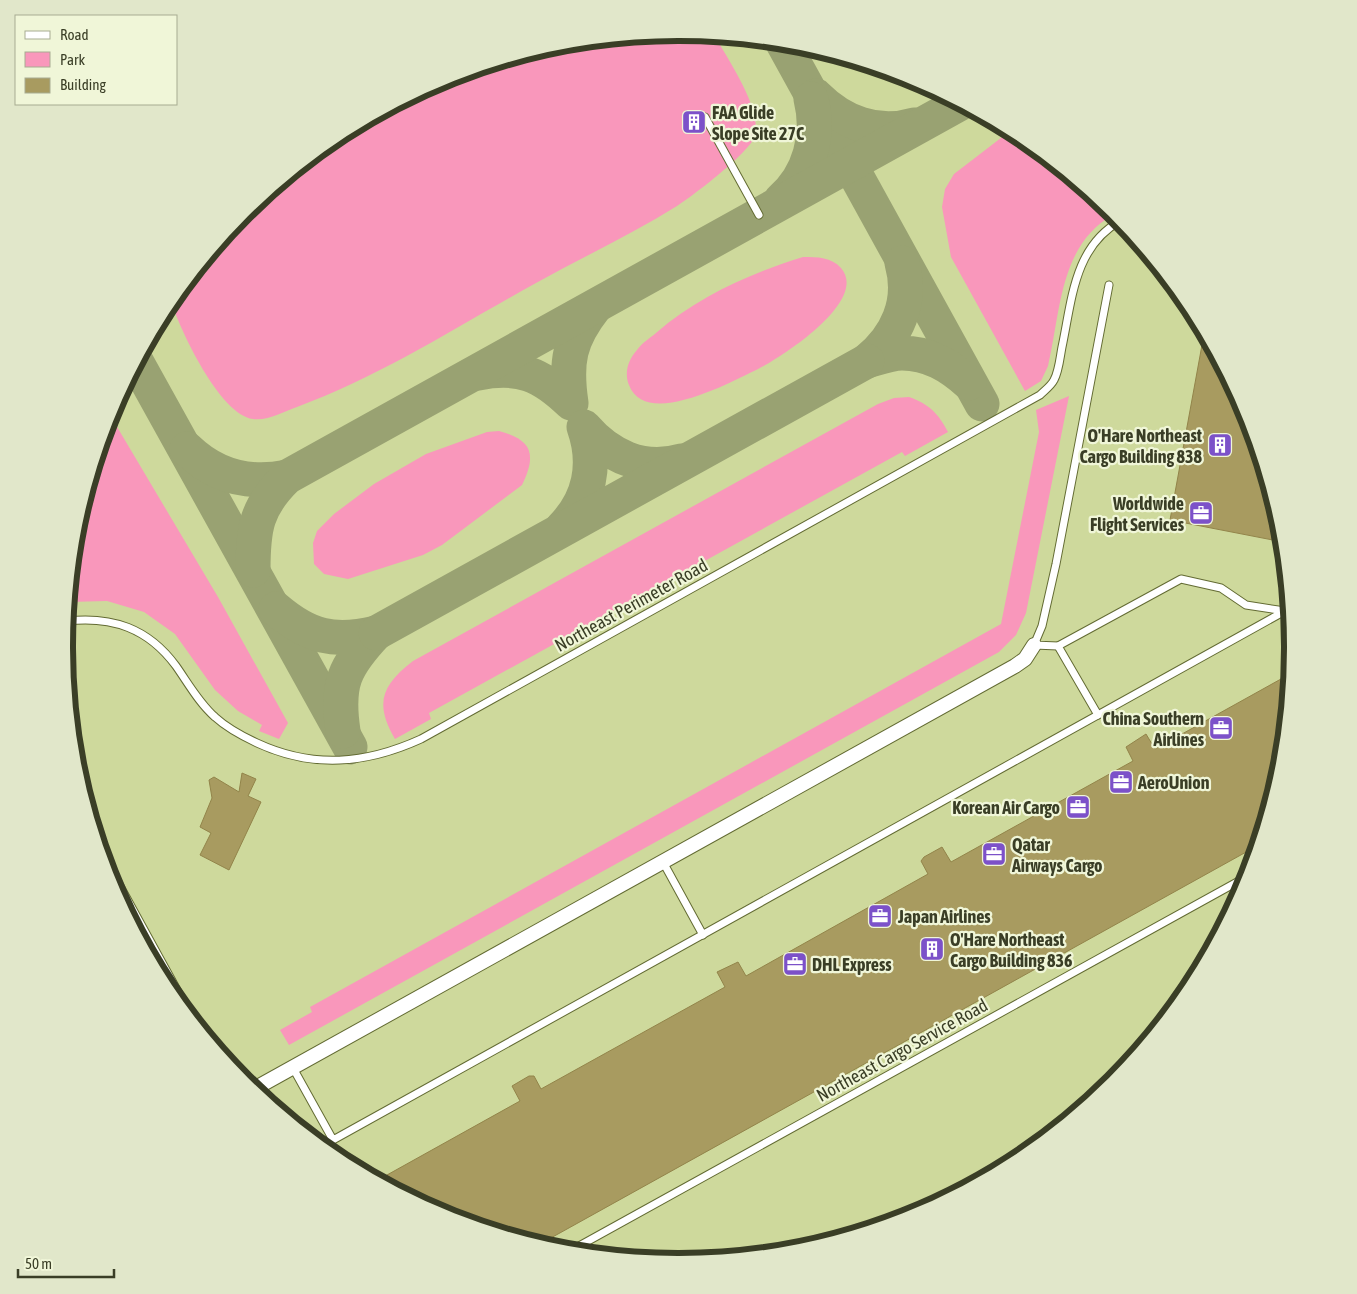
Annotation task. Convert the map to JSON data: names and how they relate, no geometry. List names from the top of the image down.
{
  "streets": {
    "lane": ["Northeast Perimeter Road", "Northeast Cargo Service Road"]
  },
  "places": {
    "building": ["FAA Glide Slope Site 27C", "O'Hare Northeast Cargo Building 838", "O'Hare Northeast Cargo Building 836"],
    "office": [
      "Worldwide Flight Services",
      "China Southern Airlines",
      "AeroUnion",
      "Korean Air Cargo",
      "Qatar Airways Cargo",
      "Japan Airlines",
      "DHL Express"
    ]
  },
  "legend": ["Road", "Park", "Building"],
  "scale_bar": "50 m"
}
